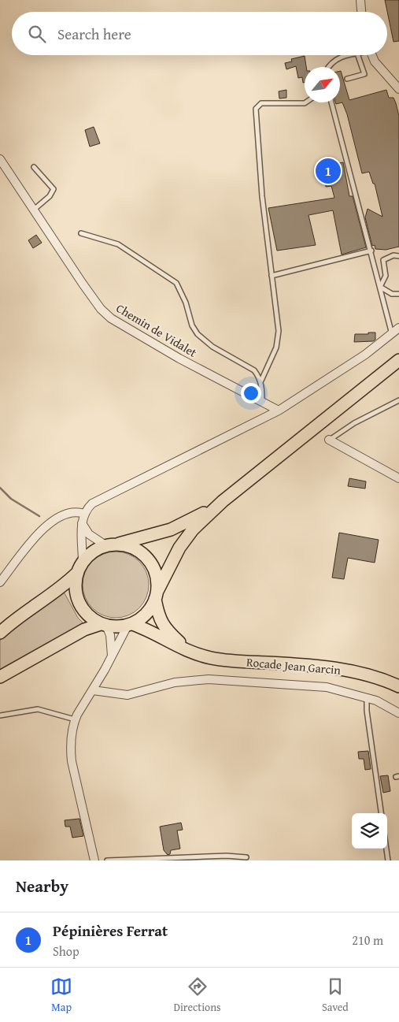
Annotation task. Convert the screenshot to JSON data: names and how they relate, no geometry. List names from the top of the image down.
{
  "streets": {
    "main road": ["Rocade Jean Garcin"],
    "street": ["Chemin de Vidalet"]
  },
  "north": "top right",
  "page": {
    "search": "Search here",
    "pins": "1",
    "heading": "Nearby",
    "list": [
      {
        "mark": "1",
        "name": "Pépinières Ferrat",
        "note": "Shop",
        "value": "210 m"
      }
    ],
    "nav": ["Map", "Directions", "Saved"]
  }
}
